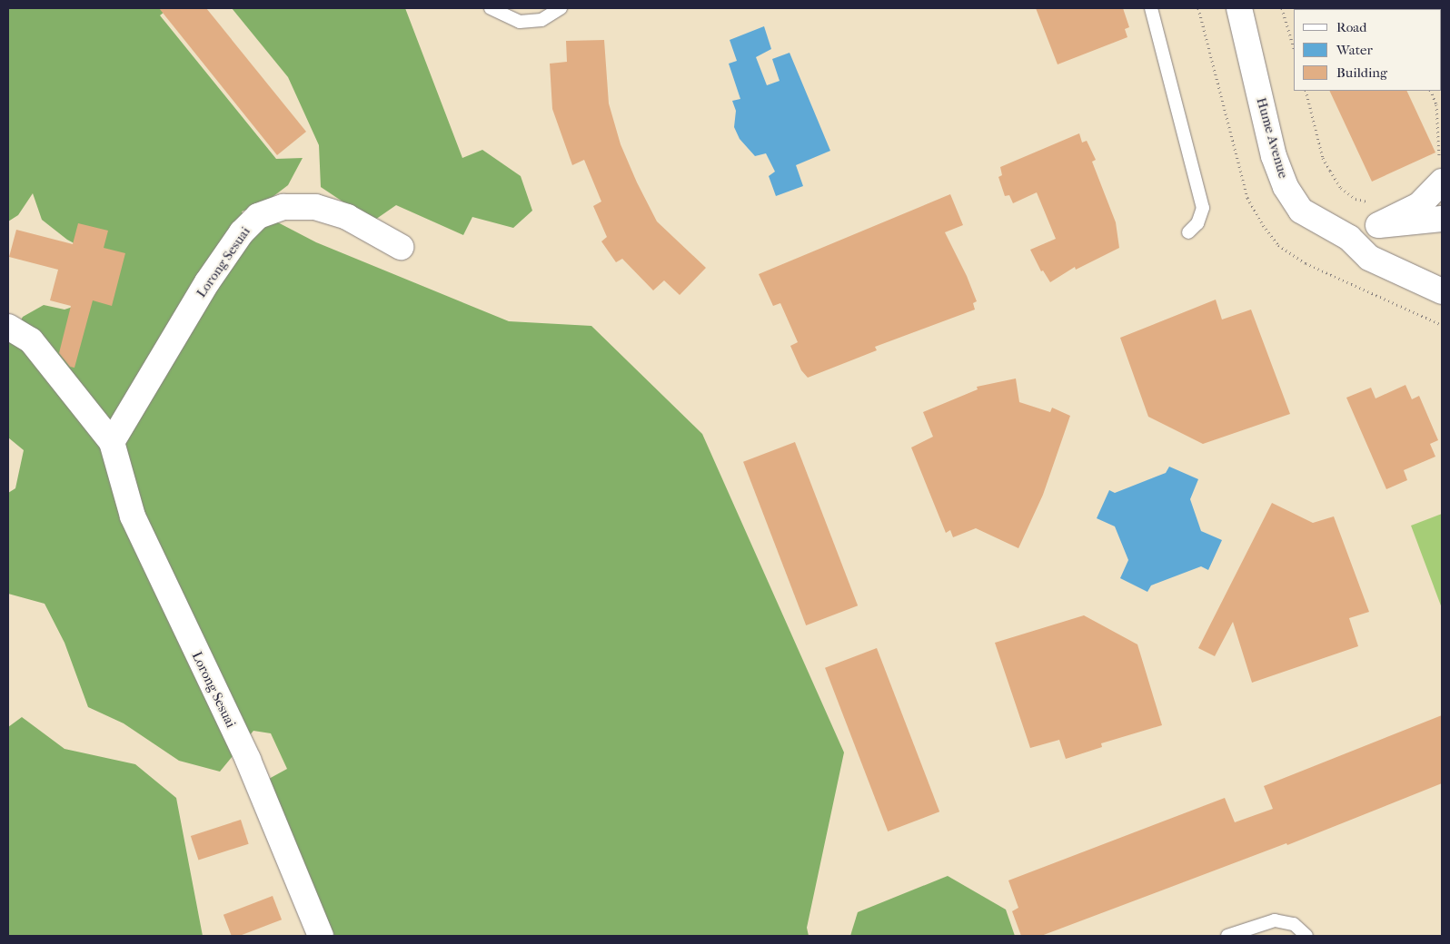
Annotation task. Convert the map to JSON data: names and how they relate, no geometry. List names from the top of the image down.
{
  "streets": {
    "main road": ["Hume Avenue", "Lorong Sesuai"]
  },
  "legend": ["Road", "Water", "Building"]
}
